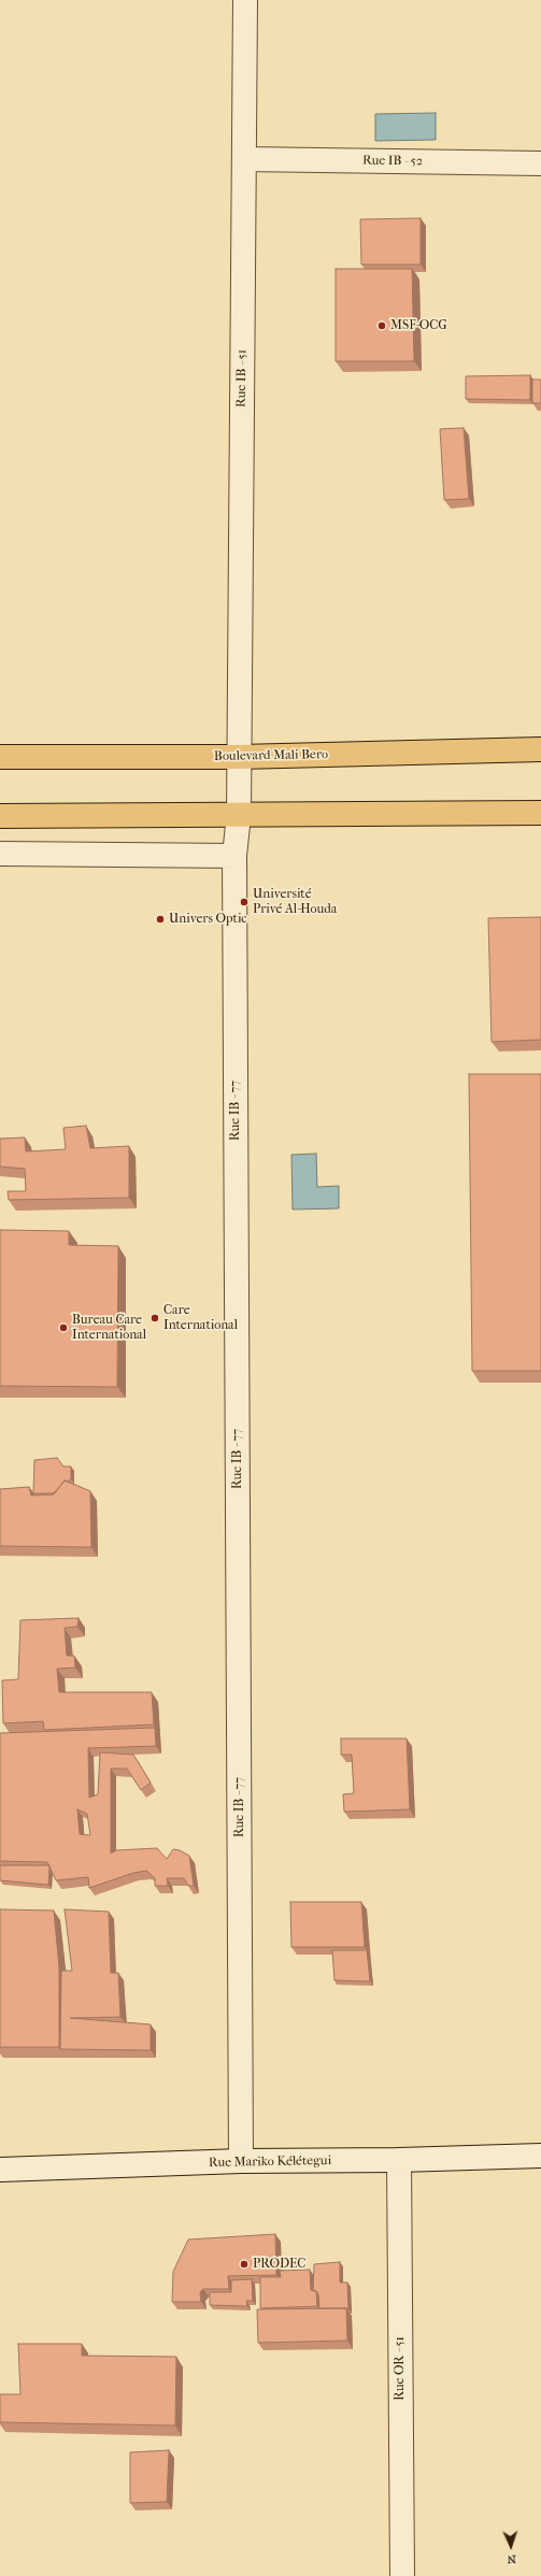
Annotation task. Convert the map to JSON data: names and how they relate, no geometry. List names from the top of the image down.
{
  "streets": {
    "main road": ["Boulevard Mali Bero"],
    "street": [
      "Rue IB - 52",
      "Rue IB - 51",
      "Rue IB - 77",
      "Rue Mariko Kélétegui",
      "Rue OR - 51"
    ]
  },
  "crossings": [
    ["Rue IB - 52", "Rue IB - 51"],
    ["Rue IB - 51", "Boulevard Mali Bero"],
    ["Rue IB - 51", "Rue IB - 77"],
    ["Boulevard Mali Bero", "Rue IB - 77"],
    ["Rue IB - 77", "Rue Mariko Kélétegui"],
    ["Rue Mariko Kélétegui", "Rue OR - 51"]
  ],
  "places": [
    "MSF-OCG",
    "Université Privé Al-Houda",
    "Univers Optic",
    "Care International",
    "Bureau Care International",
    "PRODEC"
  ],
  "north": "bottom"
}
